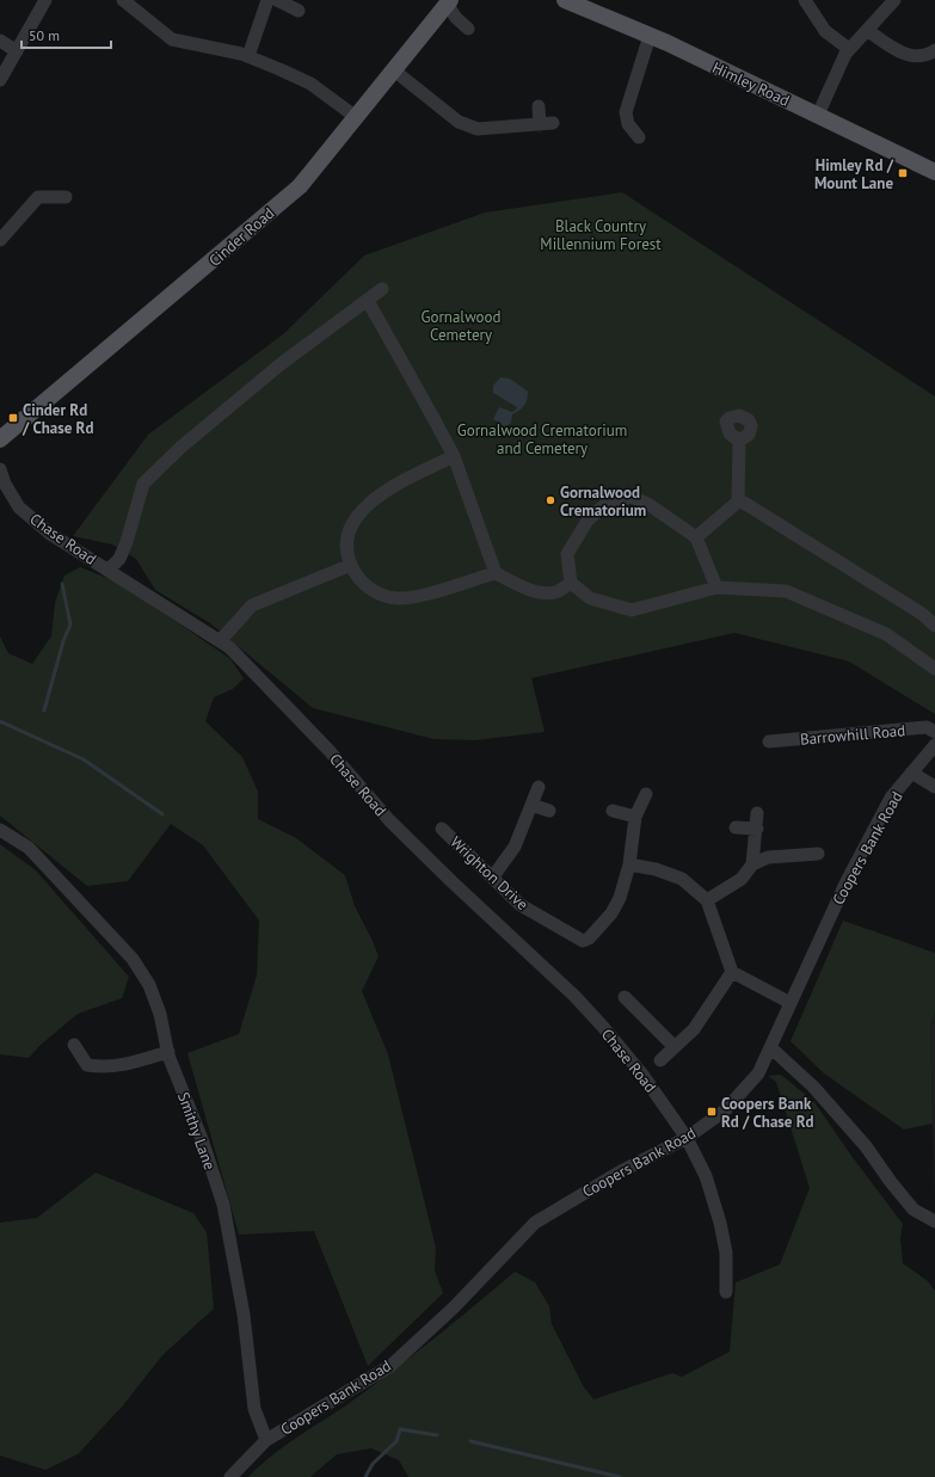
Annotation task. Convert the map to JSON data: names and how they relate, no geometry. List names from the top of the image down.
{
  "streets": {
    "main road": ["Himley Road", "Cinder Road"],
    "street": [
      "Chase Road",
      "Barrowhill Road",
      "Coopers Bank Road",
      "Wrighton Drive",
      "Smithy Lane"
    ]
  },
  "crossings": [
    ["Chase Road", "Coopers Bank Road"],
    ["Coopers Bank Road", "Smithy Lane"]
  ],
  "parks": ["Black Country Millennium Forest", "Gornalwood Cemetery", "Gornalwood Crematorium and Cemetery"],
  "places": {
    "transit": ["Himley Rd / Mount Lane", "Cinder Rd / Chase Rd", "Coopers Bank Rd / Chase Rd"],
    "other": ["Gornalwood Crematorium"]
  },
  "scale_bar": "50 m"
}
